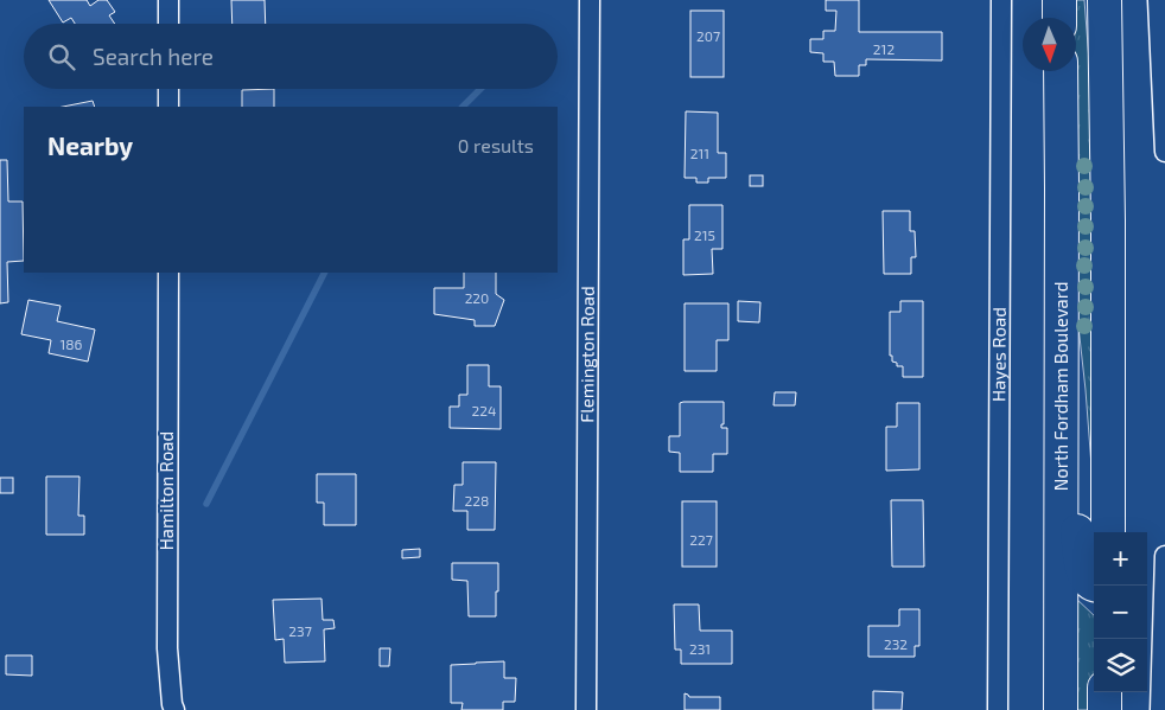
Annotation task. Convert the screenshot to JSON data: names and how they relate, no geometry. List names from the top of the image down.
{
  "streets": {
    "highway": ["North Fordham Boulevard"],
    "street": ["Hayes Road", "Flemington Road", "Hamilton Road"]
  },
  "house_numbers": [
    "207",
    "212",
    "211",
    "215",
    "220",
    "186",
    "224",
    "228",
    "227",
    "237",
    "232",
    "231"
  ],
  "north": "bottom",
  "page": {
    "search": "Search here",
    "heading": ["Nearby", "0 results"],
    "map_buttons": ["+", "−"]
  }
}
